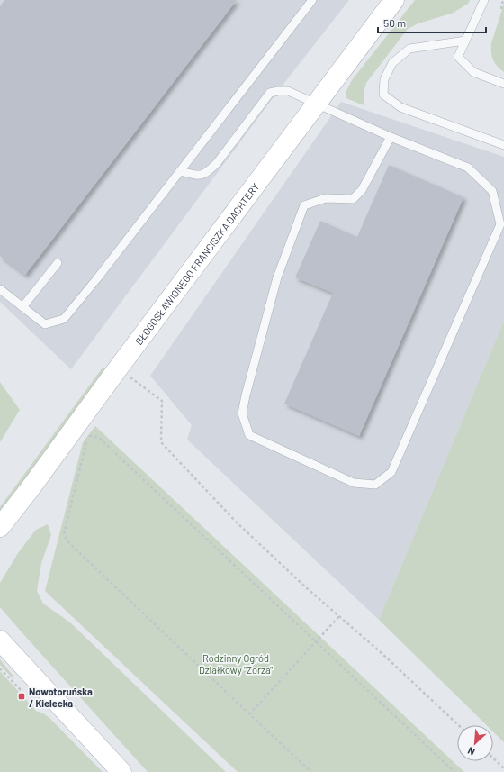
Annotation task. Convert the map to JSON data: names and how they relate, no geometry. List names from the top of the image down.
{
  "streets": {
    "street": ["BŁOGOSŁAWIONEGO FRANCISZKA DACHTERY"]
  },
  "parks": ["Rodzinny Ogród Działkowy \"Zorza\""],
  "places": {
    "transit": ["Nowotoruńska / Kielecka"]
  },
  "scale_bar": "50 m",
  "north": "bottom left"
}
